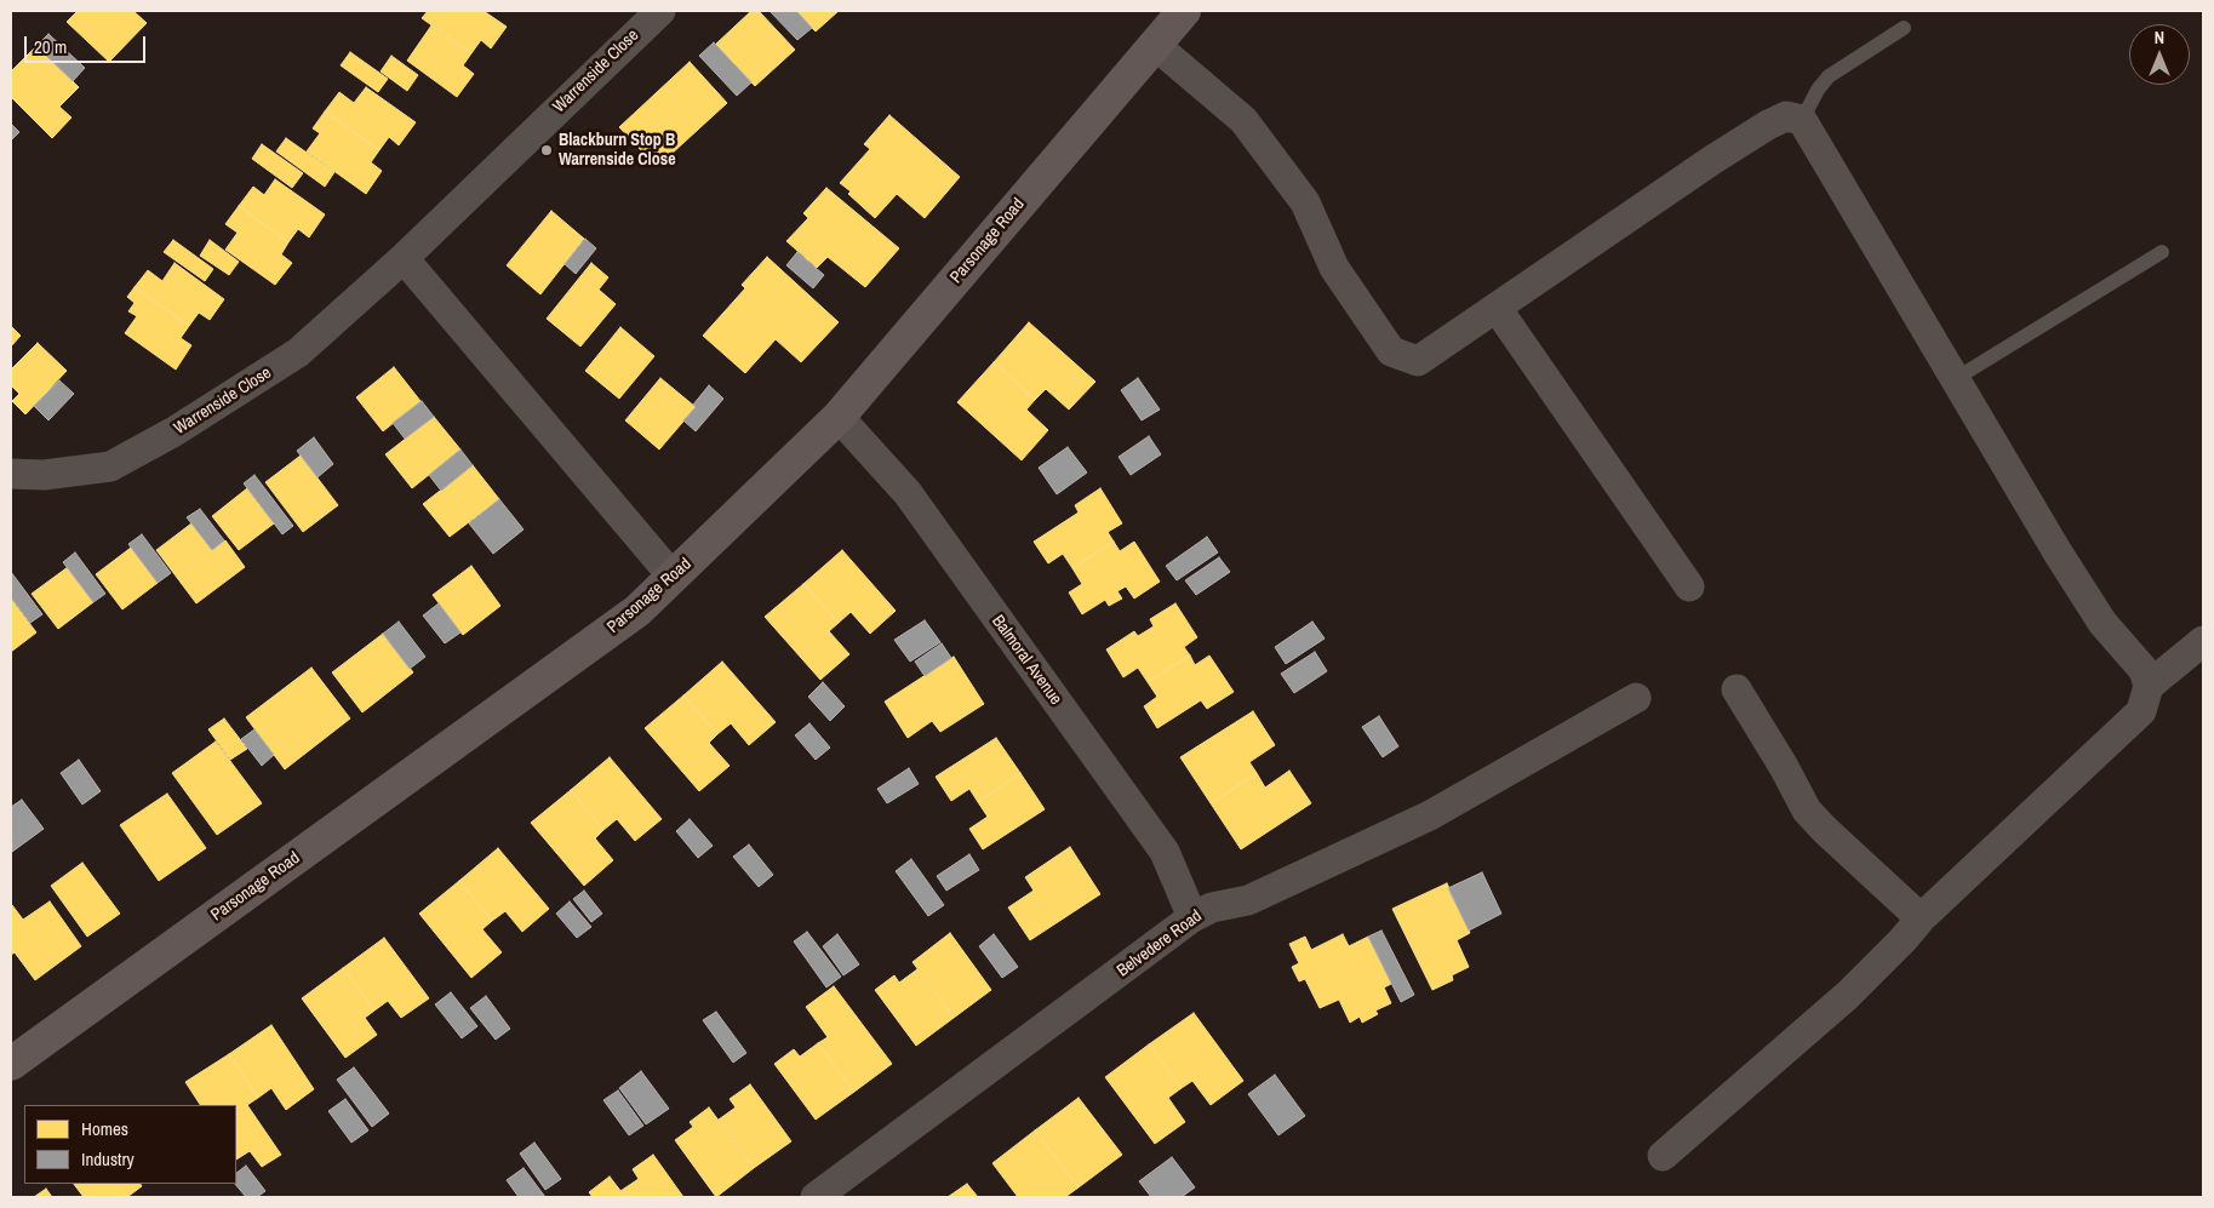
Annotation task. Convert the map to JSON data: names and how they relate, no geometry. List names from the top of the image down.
{
  "streets": {
    "street": [
      "Warrenside Close",
      "Parsonage Road",
      "Balmoral Avenue",
      "Belvedere Road"
    ]
  },
  "crossings": [
    ["Parsonage Road", "Balmoral Avenue"],
    ["Balmoral Avenue", "Belvedere Road"]
  ],
  "places": ["Blackburn Stop B Warrenside Close"],
  "legend": ["Homes", "Industry"],
  "scale_bar": "20 m",
  "north": "top"
}
